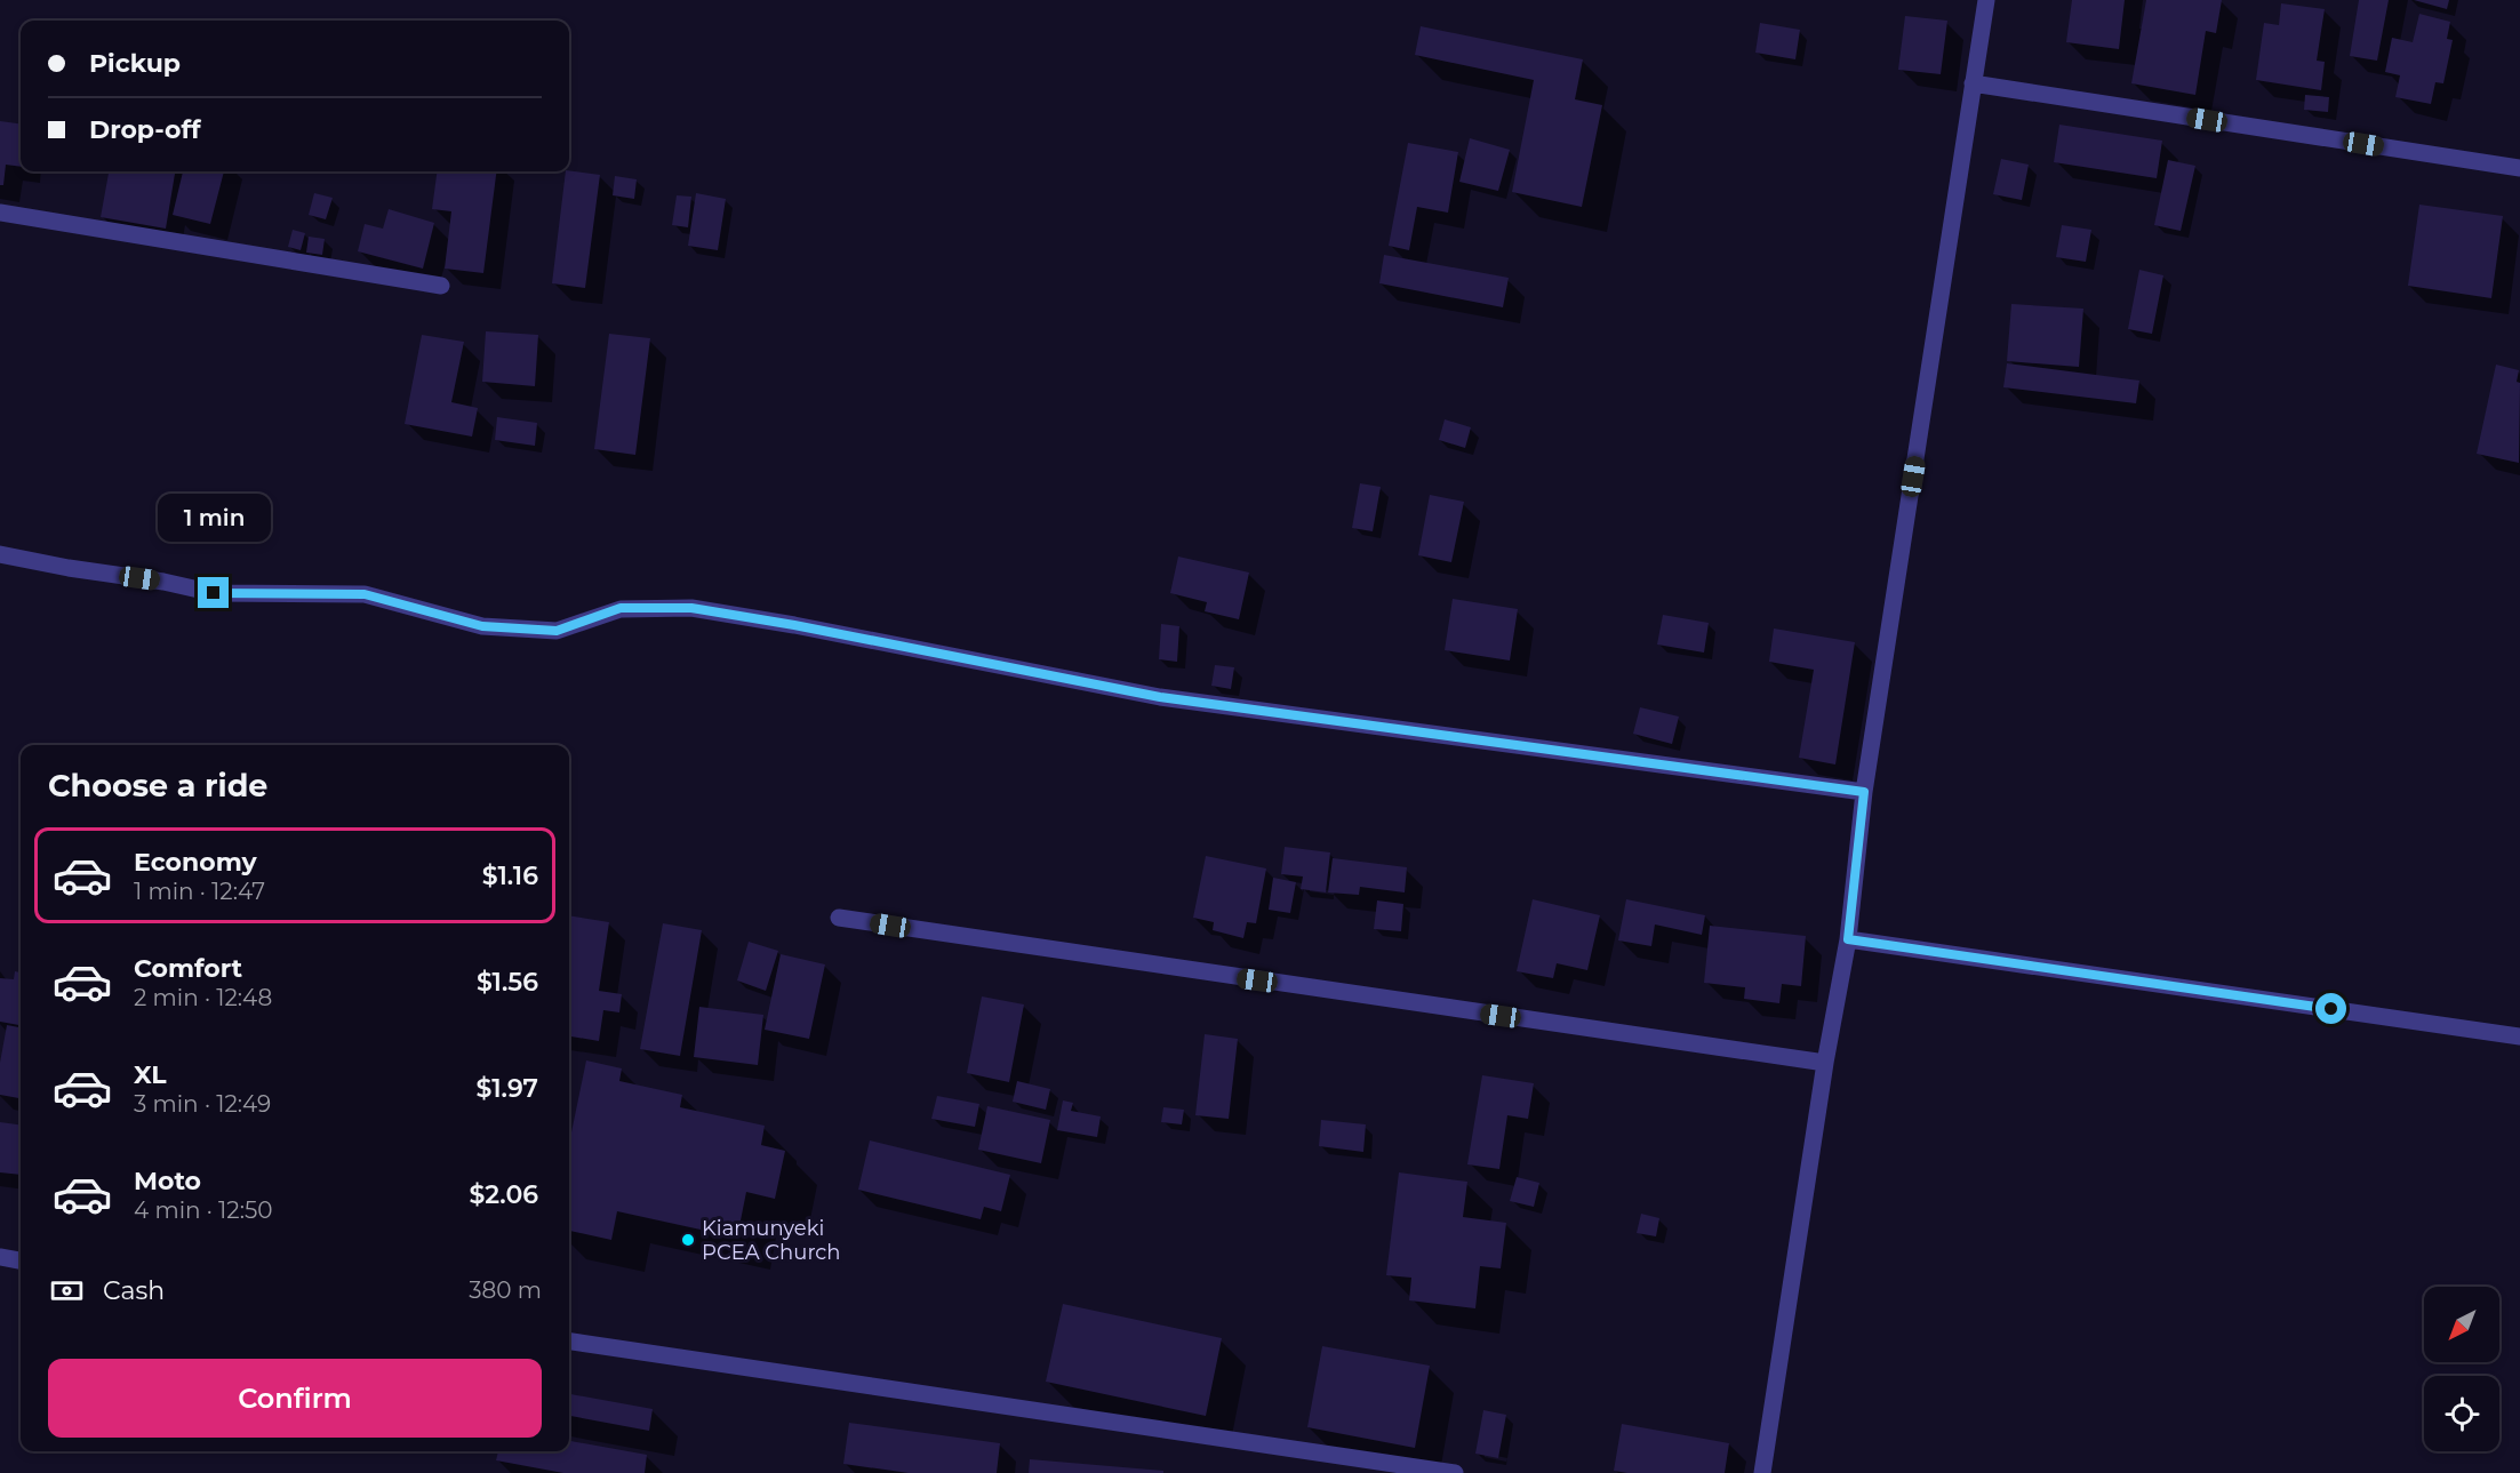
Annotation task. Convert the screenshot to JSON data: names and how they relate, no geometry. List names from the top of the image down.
{
  "places": ["Kiamunyeki PCEA Church"],
  "north": "bottom left",
  "page": {
    "banner": ["Pickup", "Drop-off"],
    "bubble": "1 min",
    "heading": "Choose a ride",
    "list": [
      {
        "name": "Economy",
        "note": "1 min · 12:47",
        "value": "$1.16"
      },
      {
        "name": "Comfort",
        "note": "2 min · 12:48",
        "value": "$1.56"
      },
      {
        "name": "XL",
        "note": "3 min · 12:49",
        "value": "$1.97"
      },
      {
        "name": "Moto",
        "note": "4 min · 12:50",
        "value": "$2.06"
      }
    ],
    "pay": ["Cash", "380 m"],
    "buttons": "Confirm"
  }
}
